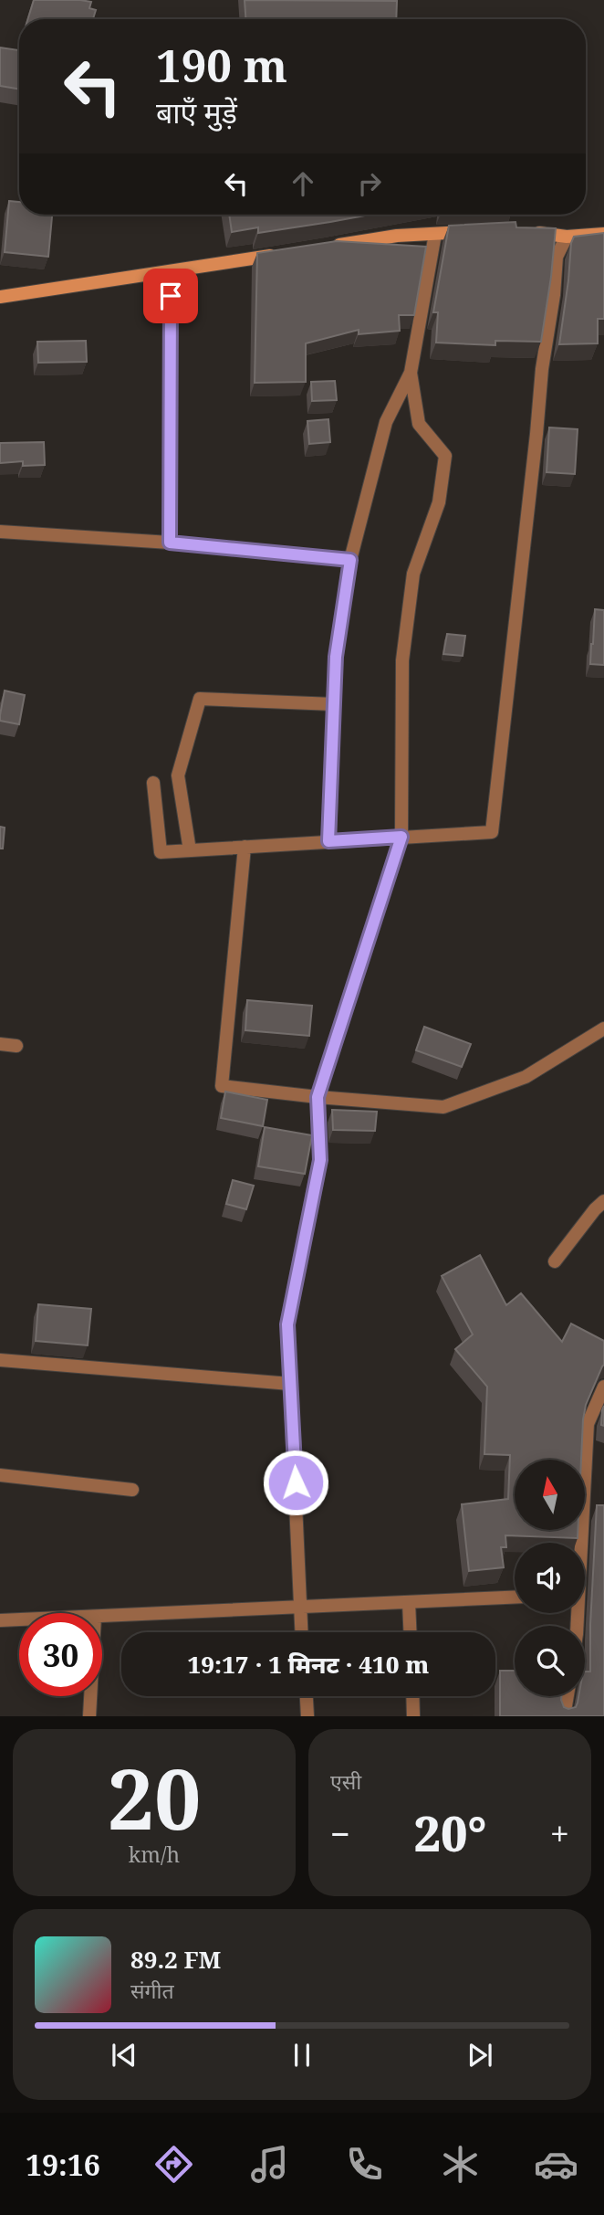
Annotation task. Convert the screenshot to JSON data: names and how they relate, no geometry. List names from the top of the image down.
{
  "north": "top",
  "page": {
    "turn": ["190 m", "बाएँ मुड़ें"],
    "limit": "30",
    "trip": "19:17 · 1 मिनट · 410 m",
    "tile": [
      ["20", "km/h"],
      "एसी"
    ],
    "heat": ["−", "20°", "+"],
    "song": ["89.2 FM", "संगीत"],
    "tabs": "19:16"
  }
}
